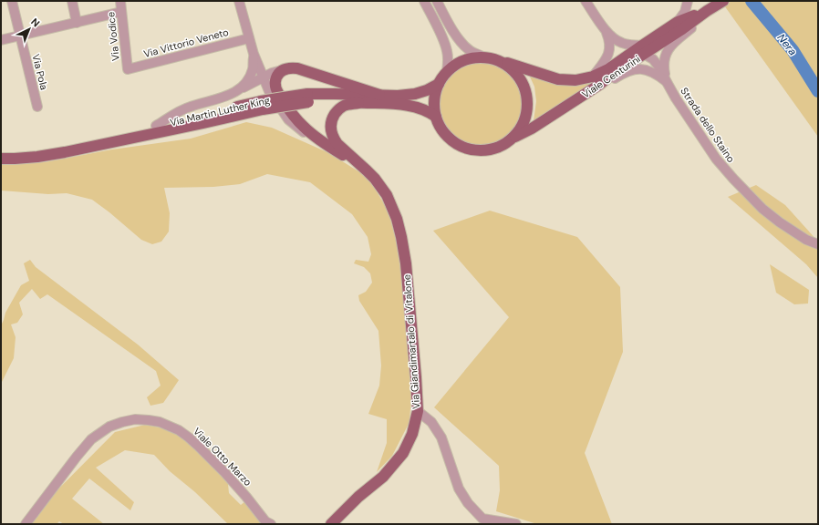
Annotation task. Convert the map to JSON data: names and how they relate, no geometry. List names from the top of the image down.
{
  "streets": {
    "main road": ["Viale Centurini", "Via Martin Luther King", "Via Giandimartalo di Vitalone"],
    "street": [
      "Via Vodice",
      "Via Vittorio Veneto",
      "Via Pola",
      "Strada dello Staino",
      "Viale Otto Marzo"
    ]
  },
  "crossings": [
    ["Via Vodice", "Via Vittorio Veneto"],
    ["Viale Centurini", "Via Martin Luther King"],
    ["Viale Centurini", "Strada dello Staino"]
  ],
  "water": ["Nera"],
  "north": "top right"
}
